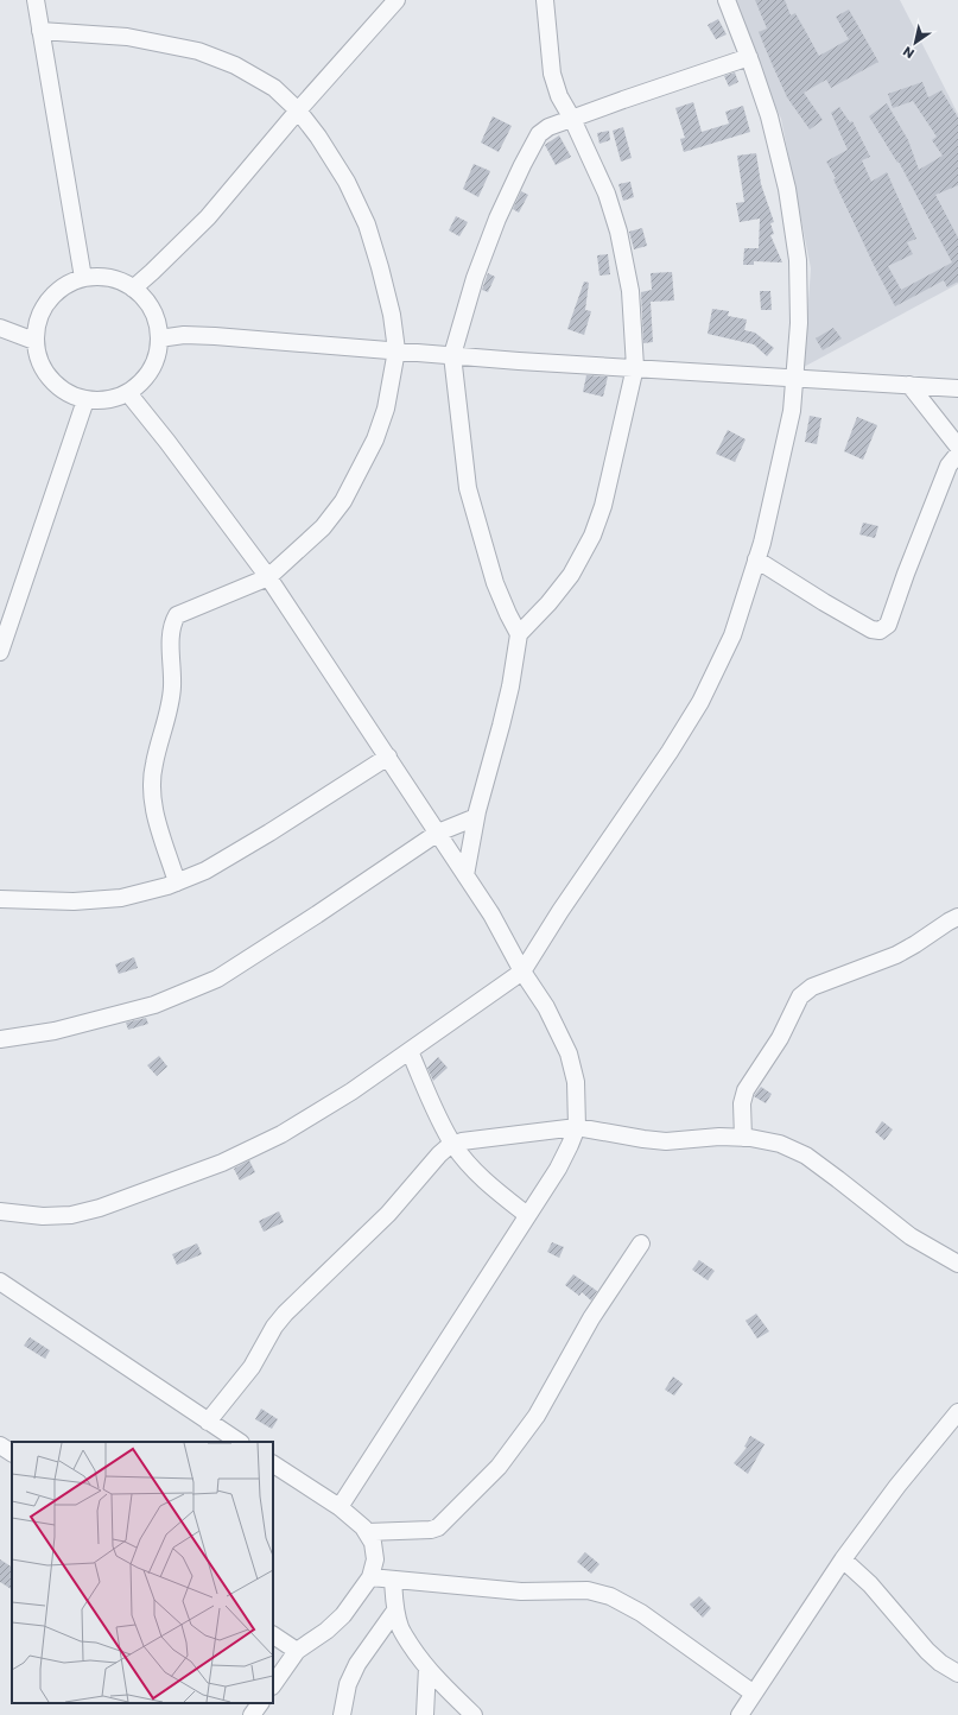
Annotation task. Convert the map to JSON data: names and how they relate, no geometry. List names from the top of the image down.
{
  "north": "bottom left"
}
